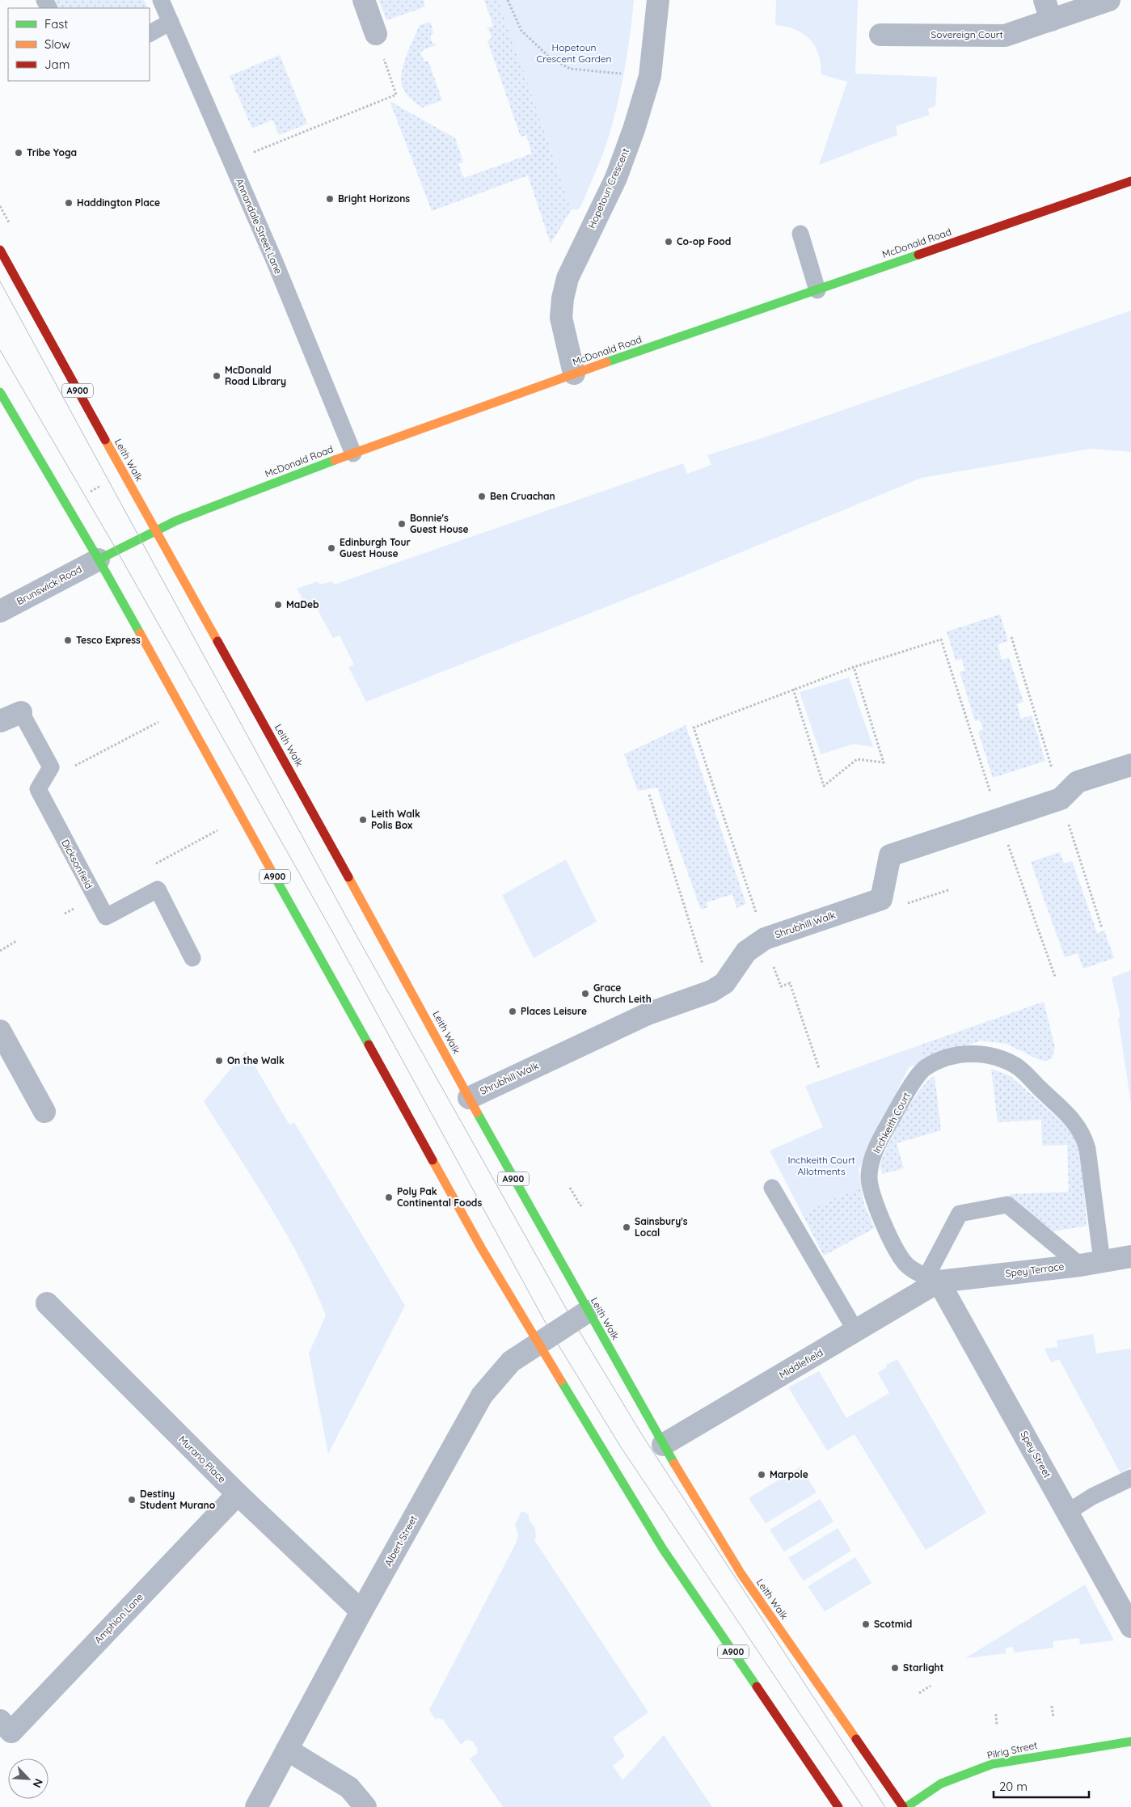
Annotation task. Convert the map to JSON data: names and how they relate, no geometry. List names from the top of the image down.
{
  "streets": {
    "main road": [
      "McDonald Road",
      "A900",
      "Leith Walk",
      "Pilrig Street"
    ],
    "street": [
      "Sovereign Court",
      "Hopetoun Crescent",
      "Brunswick Road",
      "Shrubhill Walk",
      "Spey Terrace",
      "Middlefield",
      "Spey Street",
      "Murano Place",
      "Albert Street",
      "Amphion Lane"
    ],
    "lane": ["Annandale Street Lane", "Dicksonfield", "Inchkeith Court"]
  },
  "crossings": [
    ["Hopetoun Crescent", "McDonald Road"],
    ["Annandale Street Lane", "McDonald Road"],
    ["McDonald Road", "A900"],
    ["McDonald Road", "Leith Walk"],
    ["McDonald Road", "Brunswick Road"],
    ["A900", "Brunswick Road"],
    ["A900", "Albert Street"],
    ["Leith Walk", "Shrubhill Walk"],
    ["Leith Walk", "Middlefield"],
    ["Leith Walk", "Albert Street"],
    ["Inchkeith Court", "Spey Terrace"],
    ["Inchkeith Court", "Middlefield"],
    ["Inchkeith Court", "Spey Street"],
    ["Spey Terrace", "Middlefield"],
    ["Spey Terrace", "Spey Street"],
    ["Middlefield", "Spey Street"],
    ["Murano Place", "Albert Street"],
    ["Murano Place", "Amphion Lane"]
  ],
  "parks": ["Hopetoun Crescent Garden", "Inchkeith Court Allotments"],
  "places": [
    "Tribe Yoga",
    "Bright Horizons",
    "Haddington Place",
    "Co-op Food",
    "McDonald Road Library",
    "Ben Cruachan",
    "Bonnie's Guest House",
    "Edinburgh Tour Guest House",
    "MaDeb",
    "Tesco Express",
    "Leith Walk Polis Box",
    "Grace Church Leith",
    "Places Leisure",
    "On the Walk",
    "Poly Pak Continental Foods",
    "Sainsbury's Local",
    "Marpole",
    "Destiny Student Murano",
    "Scotmid",
    "Starlight"
  ],
  "legend": ["Fast", "Slow", "Jam"],
  "scale_bar": "20 m",
  "north": "bottom right"
}
